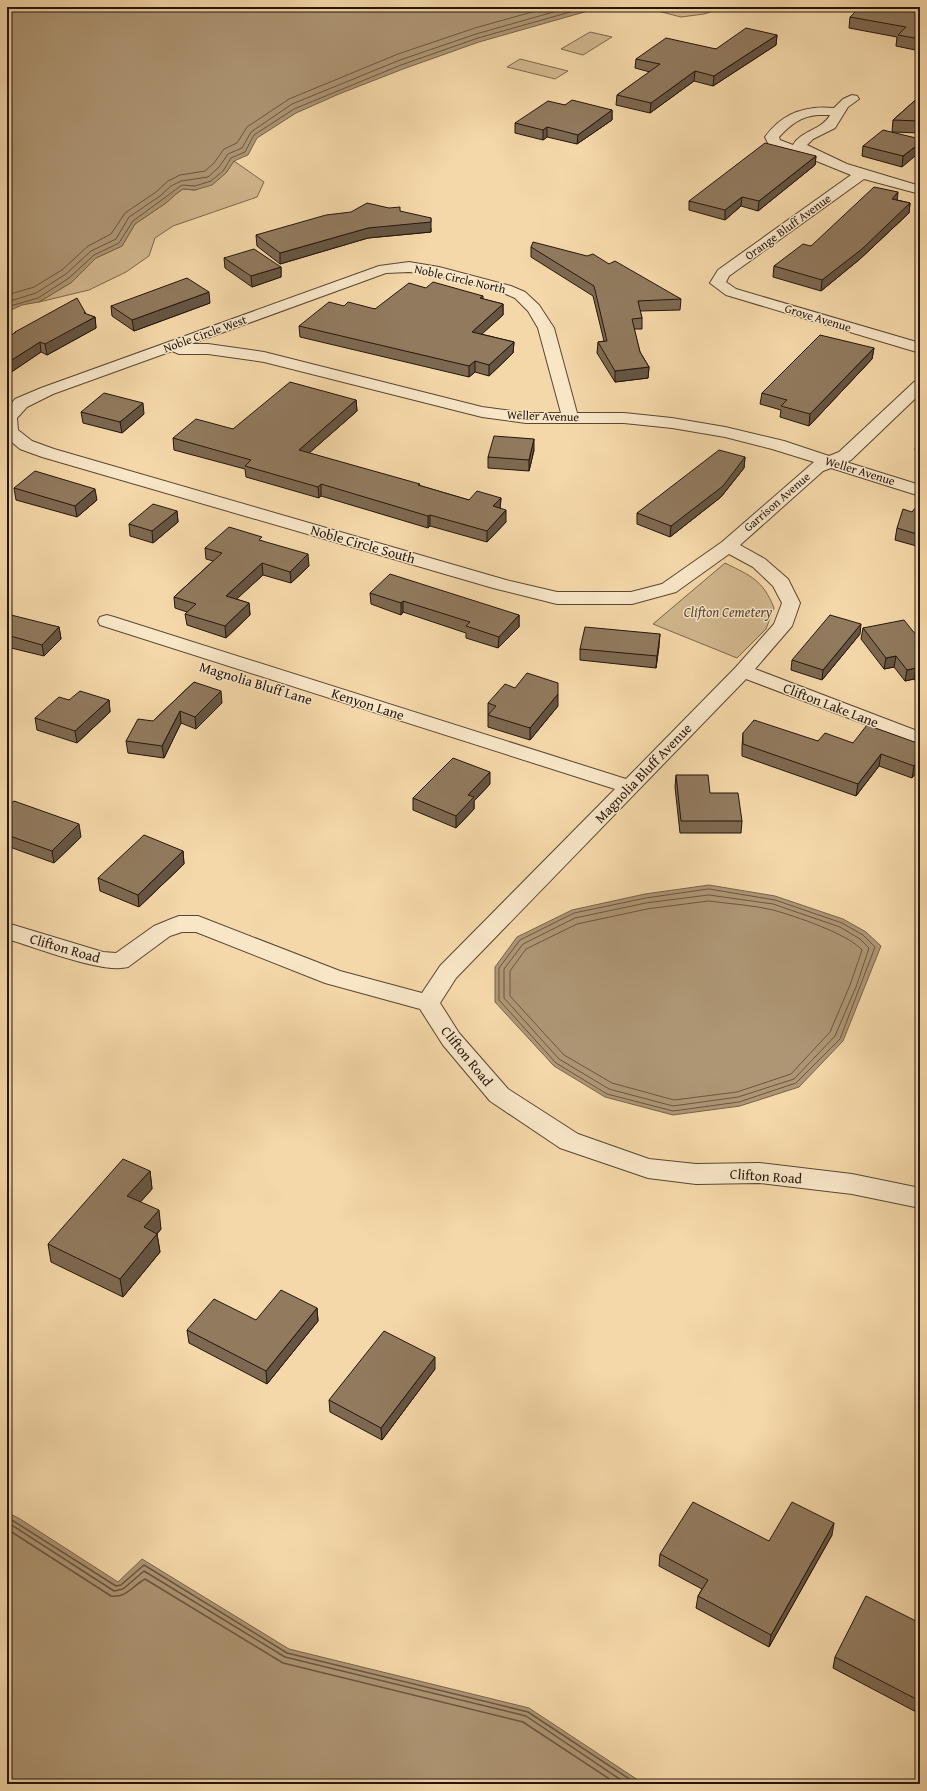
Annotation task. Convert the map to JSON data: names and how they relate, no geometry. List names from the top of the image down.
{
  "streets": {
    "street": [
      "Orange Bluff Avenue",
      "Noble Circle North",
      "Grove Avenue",
      "Noble Circle West",
      "Weller Avenue",
      "Garrison Avenue",
      "Noble Circle South",
      "Magnolia Bluff Lane",
      "Clifton Lake Lane",
      "Magnolia Bluff Avenue",
      "Clifton Road"
    ]
  },
  "crossings": [
    ["Orange Bluff Avenue", "Grove Avenue"],
    ["Noble Circle North", "Noble Circle West"],
    ["Noble Circle North", "Weller Avenue"],
    ["Noble Circle West", "Weller Avenue"],
    ["Noble Circle West", "Noble Circle South"],
    ["Weller Avenue", "Garrison Avenue"],
    ["Garrison Avenue", "Noble Circle South"],
    ["Garrison Avenue", "Magnolia Bluff Avenue"],
    ["Noble Circle South", "Magnolia Bluff Avenue"],
    ["Magnolia Bluff Lane", "Magnolia Bluff Avenue"],
    ["Clifton Lake Lane", "Magnolia Bluff Avenue"],
    ["Magnolia Bluff Avenue", "Clifton Road"]
  ],
  "parks": ["Clifton Cemetery"]
}
